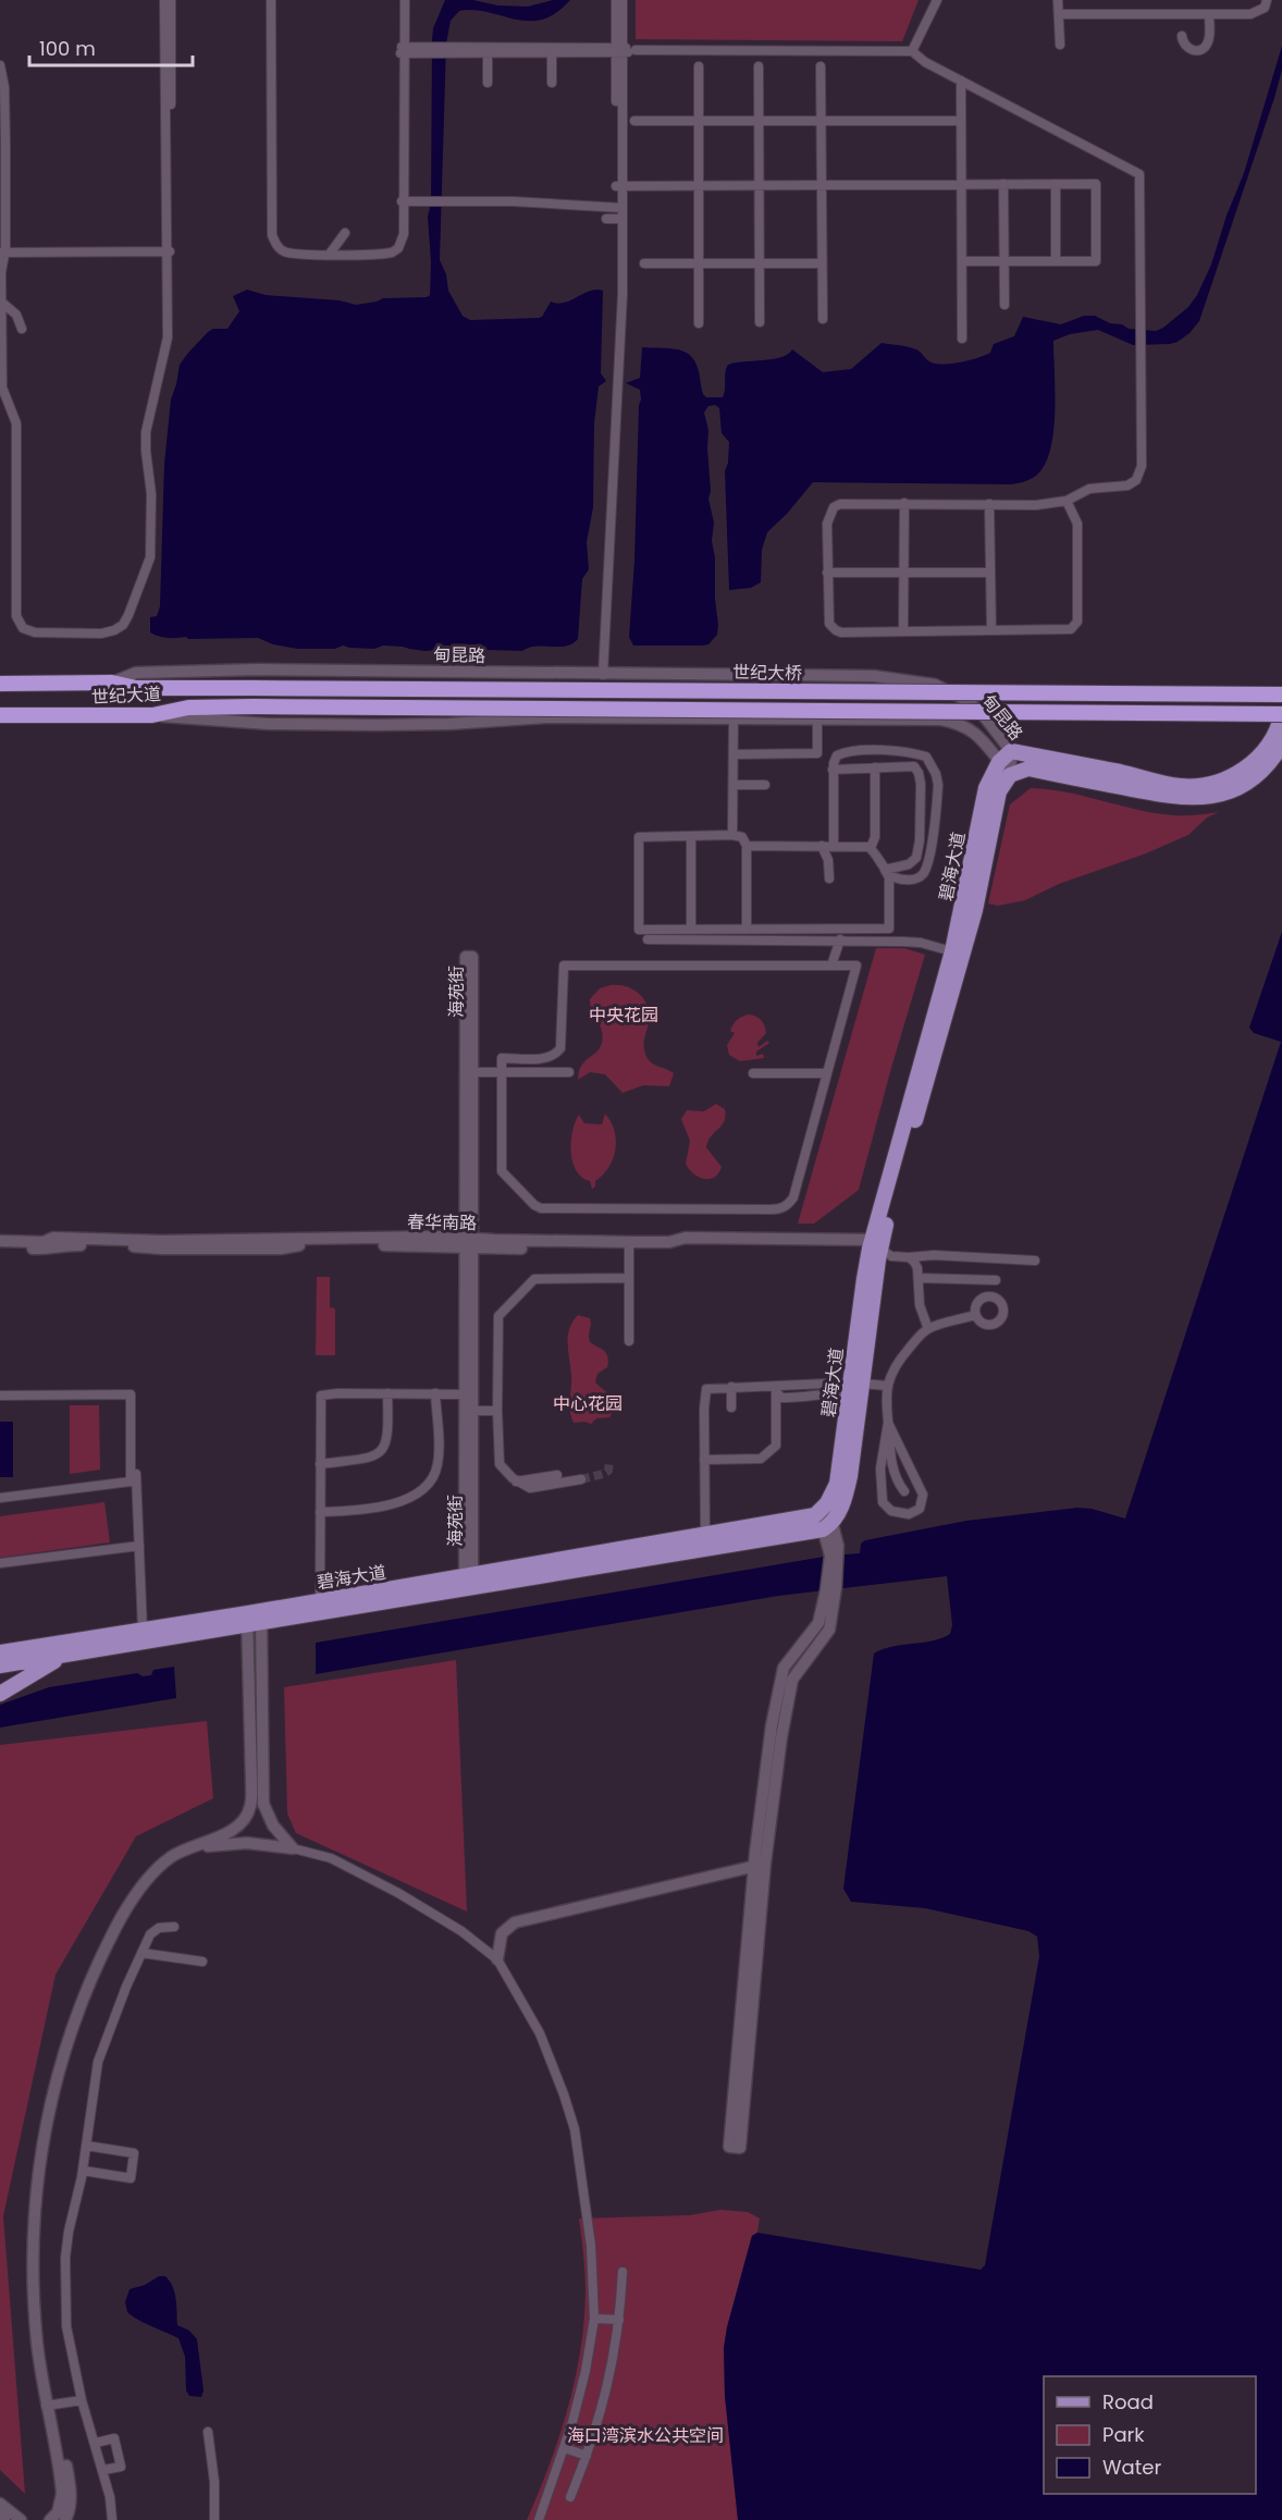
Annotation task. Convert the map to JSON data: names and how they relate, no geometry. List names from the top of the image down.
{
  "streets": {
    "highway": ["世纪大桥", "世纪大道"],
    "main road": ["碧海大道"],
    "street": ["甸昆路", "海苑街", "春华南路"]
  },
  "crossings": [
    ["甸昆路", "世纪大道"],
    ["甸昆路", "碧海大道"],
    ["世纪大桥", "世纪大道"],
    ["碧海大道", "海苑街"],
    ["碧海大道", "春华南路"],
    ["海苑街", "春华南路"]
  ],
  "parks": ["中央花园", "中心花园", "海口湾滨水公共空间"],
  "legend": ["Road", "Park", "Water"],
  "scale_bar": "100 m"
}
